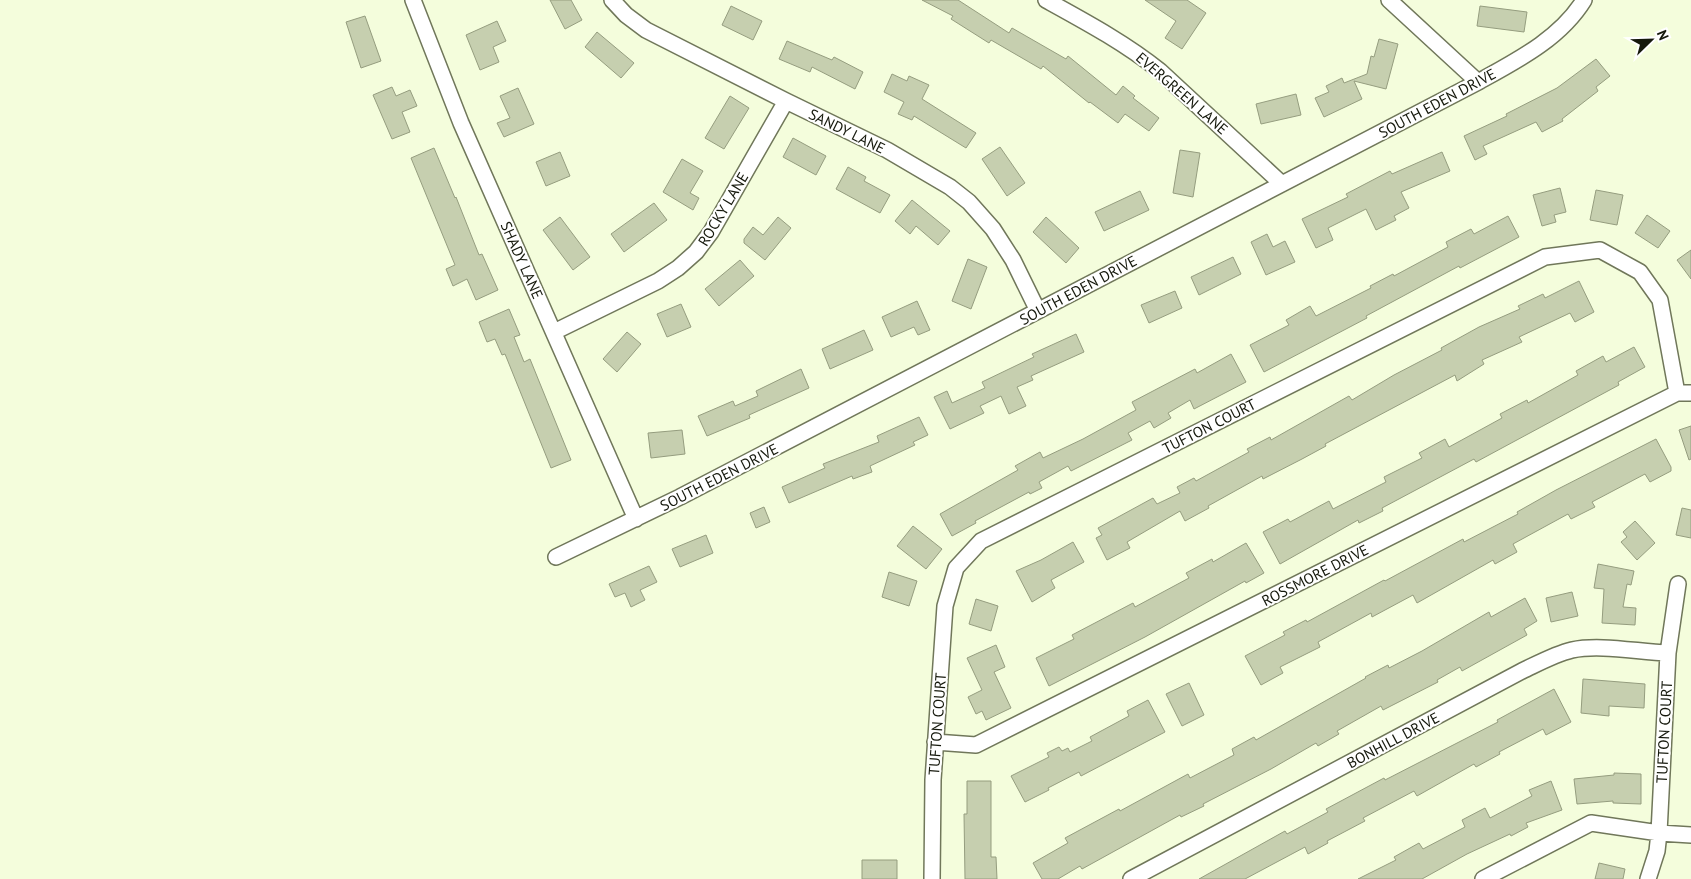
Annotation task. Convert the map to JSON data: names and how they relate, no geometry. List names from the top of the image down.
{
  "streets": {
    "street": [
      "EVERGREEN LANE",
      "SOUTH EDEN DRIVE",
      "SANDY LANE",
      "ROCKY LANE",
      "SHADY LANE",
      "TUFTON COURT",
      "ROSSMORE DRIVE",
      "BONHILL DRIVE"
    ]
  },
  "crossings": [
    ["EVERGREEN LANE", "SOUTH EDEN DRIVE"],
    ["SOUTH EDEN DRIVE", "SANDY LANE"],
    ["SOUTH EDEN DRIVE", "SHADY LANE"],
    ["SANDY LANE", "ROCKY LANE"],
    ["ROCKY LANE", "SHADY LANE"],
    ["TUFTON COURT", "ROSSMORE DRIVE"],
    ["TUFTON COURT", "BONHILL DRIVE"]
  ],
  "north": "top right"
}
